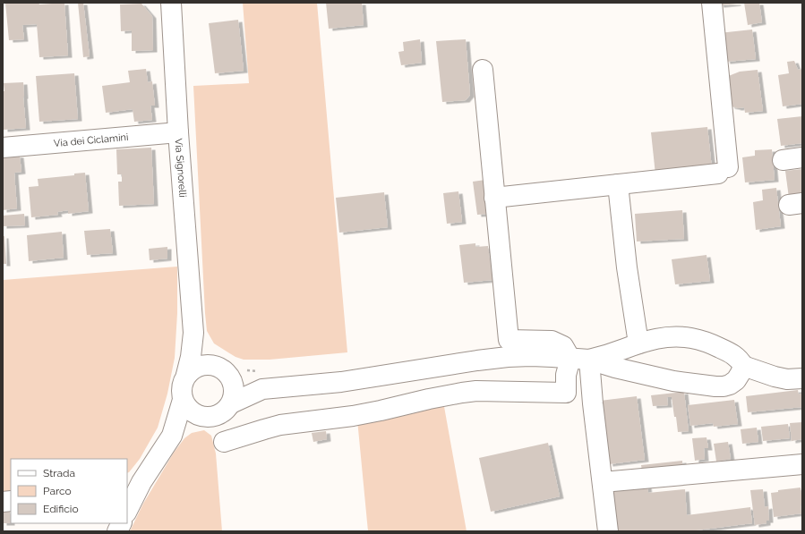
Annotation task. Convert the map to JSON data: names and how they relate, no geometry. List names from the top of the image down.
{
  "streets": {
    "street": ["Via dei Ciclamini", "Via Signorelli"]
  },
  "crossings": [
    ["Via dei Ciclamini", "Via Signorelli"]
  ],
  "legend": ["Strada", "Parco", "Edificio"]
}
